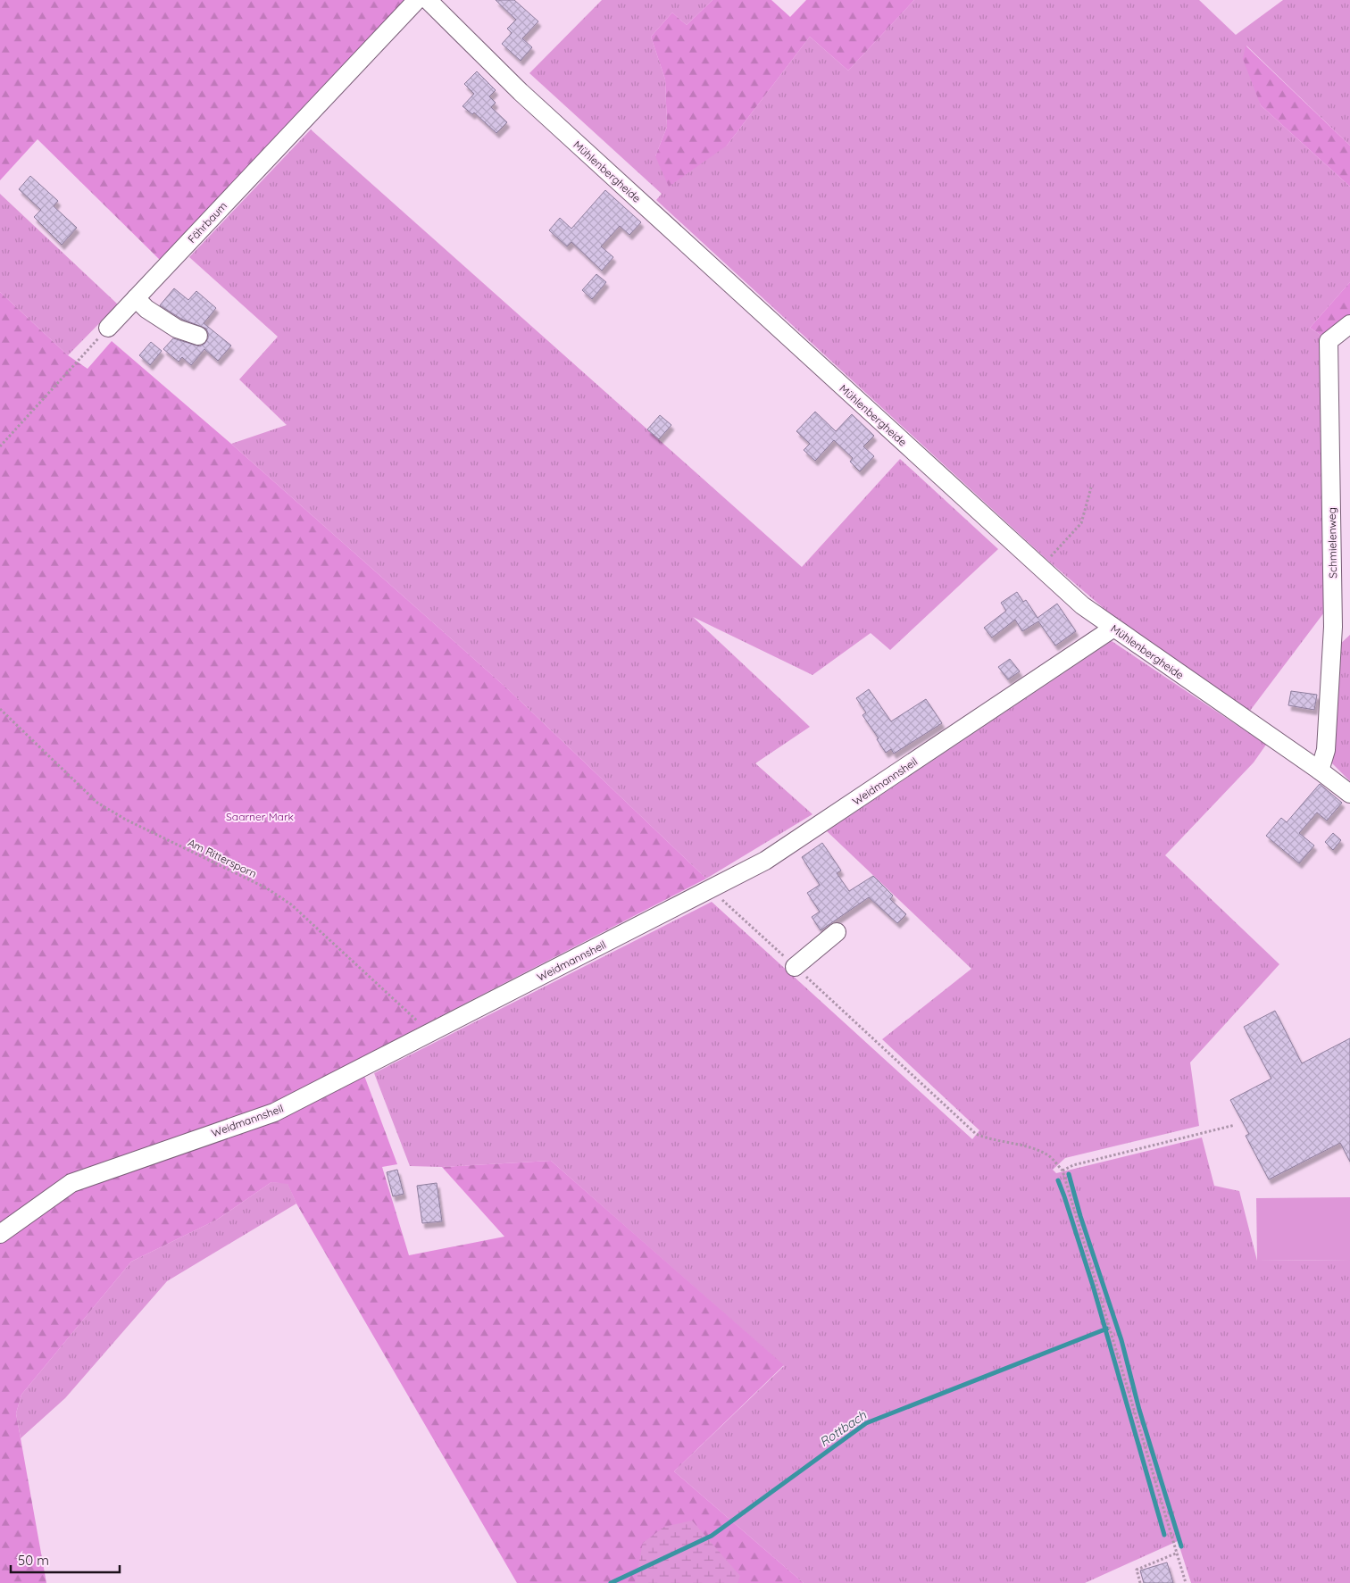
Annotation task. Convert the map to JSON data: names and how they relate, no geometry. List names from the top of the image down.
{
  "streets": {
    "street": [
      "Mühlenbergheide",
      "Fährbaum",
      "Schmielenweg",
      "Weidmannsheil"
    ],
    "path": ["Am Rittersporn"]
  },
  "crossings": [
    ["Mühlenbergheide", "Schmielenweg"],
    ["Mühlenbergheide", "Weidmannsheil"],
    ["Weidmannsheil", "Am Rittersporn"]
  ],
  "water": ["Rottbach"],
  "parks": ["Saarner Mark"],
  "scale_bar": "50 m"
}
